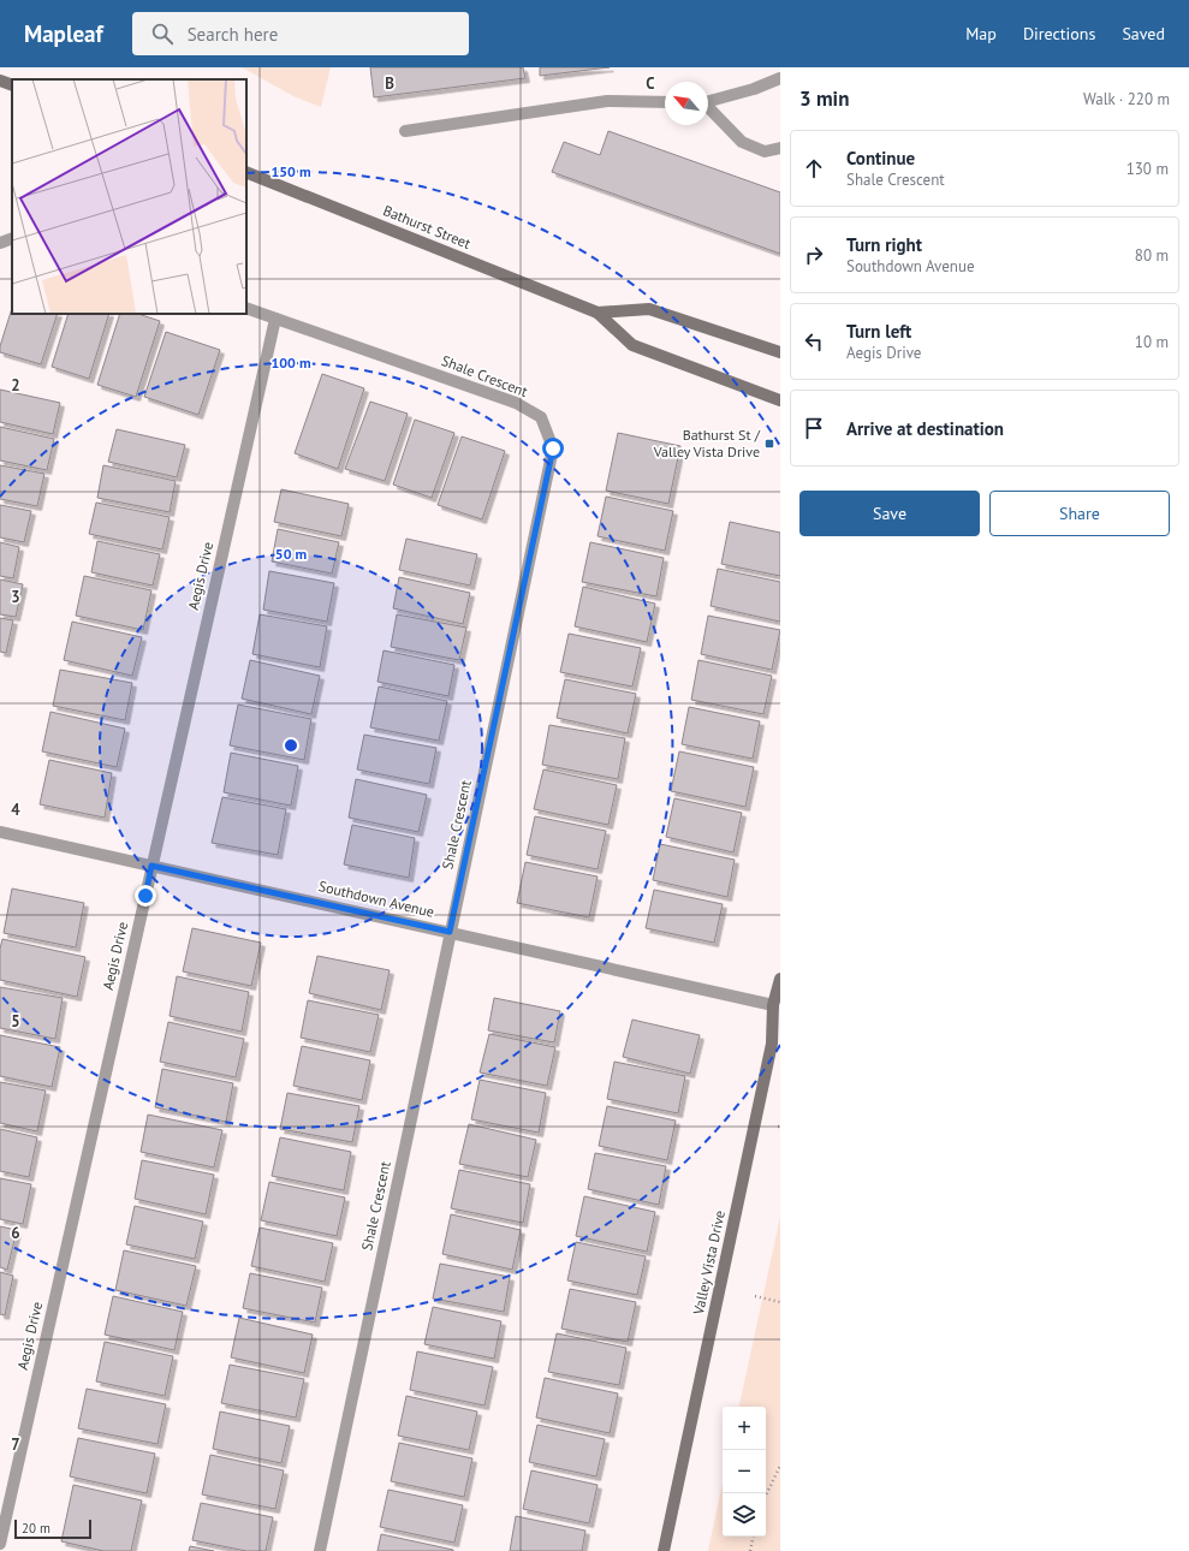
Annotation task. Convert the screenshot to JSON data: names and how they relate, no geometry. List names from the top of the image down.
{
  "streets": {
    "main road": ["Bathurst Street", "Valley Vista Drive"],
    "street": ["Shale Crescent", "Aegis Drive", "Southdown Avenue"]
  },
  "crossings": [
    ["Shale Crescent", "Aegis Drive"],
    ["Shale Crescent", "Southdown Avenue"],
    ["Aegis Drive", "Southdown Avenue"],
    ["Southdown Avenue", "Valley Vista Drive"]
  ],
  "places": {
    "transit": ["Bathurst St / Valley Vista Drive"]
  },
  "scale_bar": "20 m",
  "north": "top left",
  "page": {
    "header": "Mapleaf",
    "search": "Search here",
    "nav": ["Map", "Directions", "Saved"],
    "heading": ["3 min", "Walk · 220 m"],
    "list": [
      ["Continue", "Shale Crescent", "130 m"],
      ["Turn right", "Southdown Avenue", "80 m"],
      ["Turn left", "Aegis Drive", "10 m"],
      "Arrive at destination"
    ],
    "buttons": ["Save", "Share"],
    "map_buttons": ["+", "−"],
    "scale": "20 m"
  },
  "grid": {
    "columns": ["B", "C"],
    "rows": [
      "2",
      "3",
      "4",
      "5",
      "6",
      "7"
    ]
  },
  "rings": ["150 m", "100 m", "50 m"]
}
